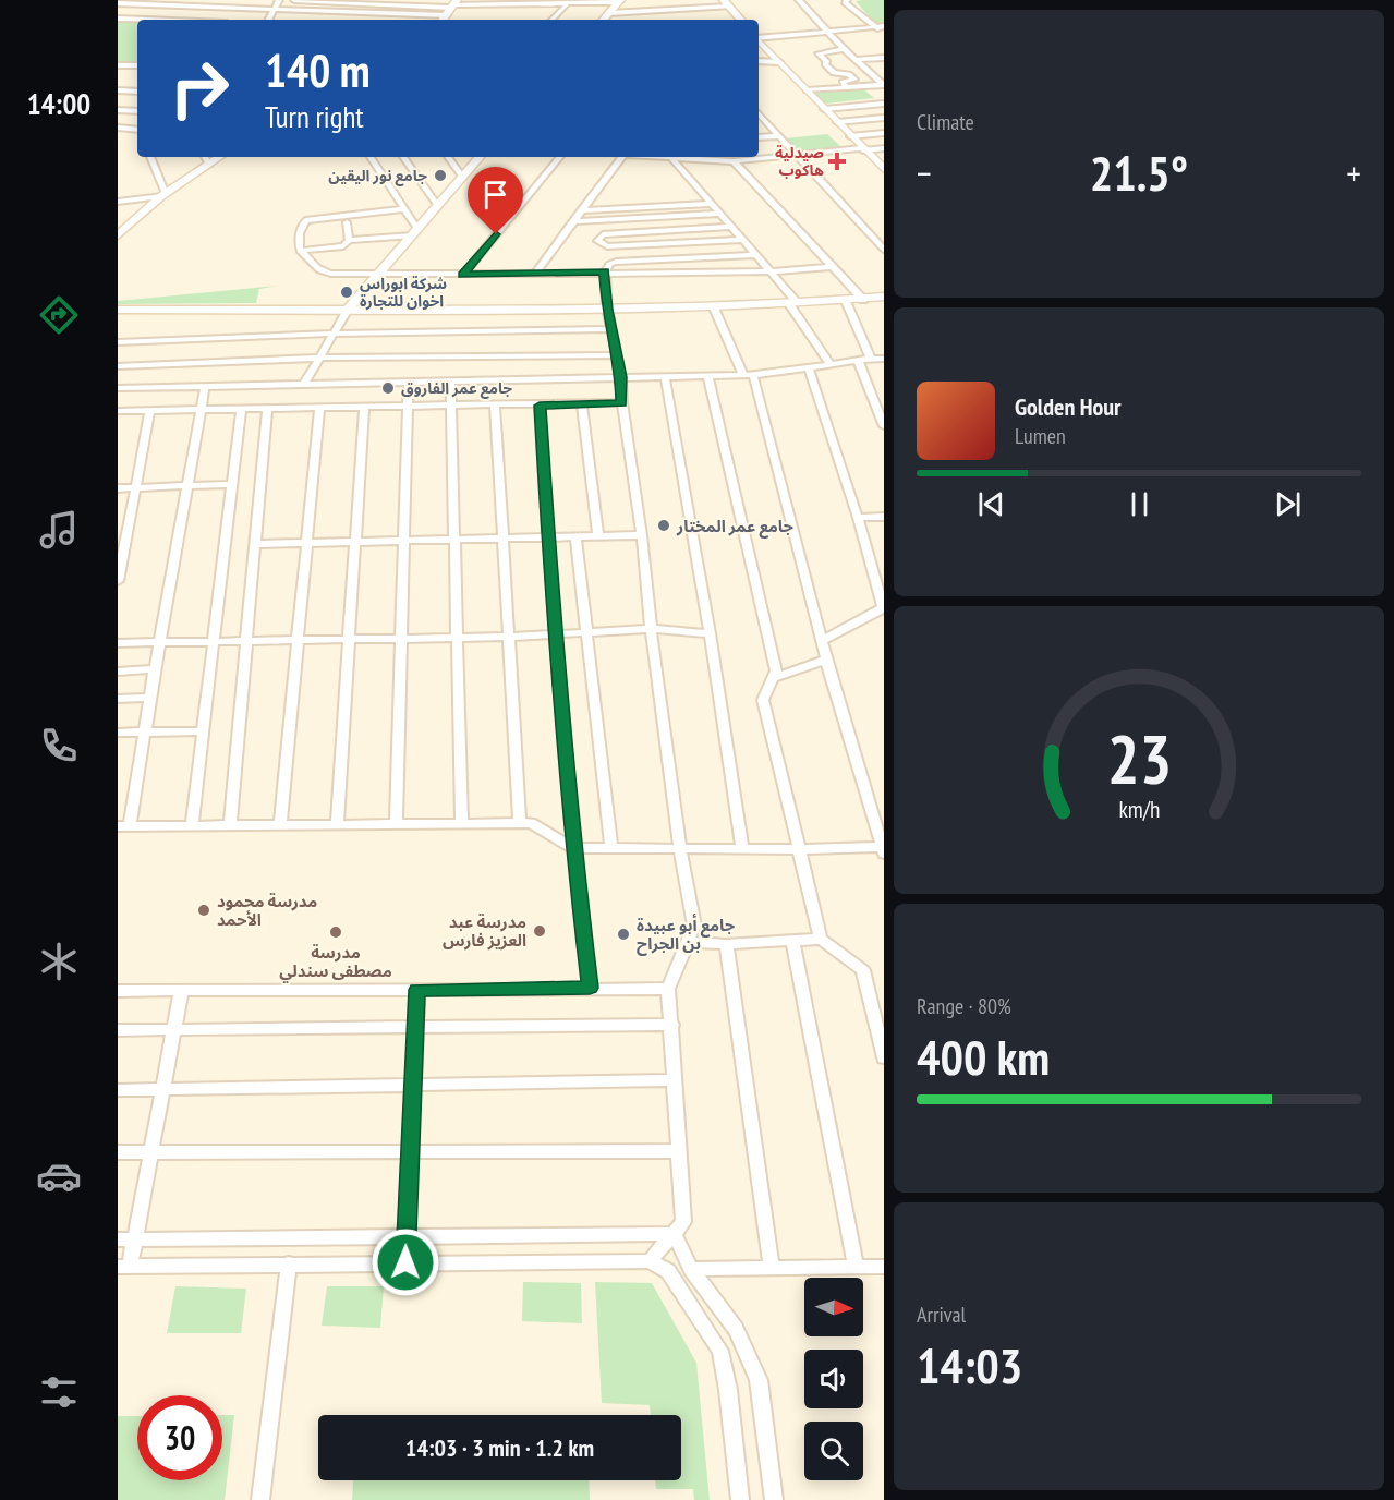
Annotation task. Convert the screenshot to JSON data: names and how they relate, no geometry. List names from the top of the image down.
{
  "places": {
    "health": ["صيدلية هاكوب"],
    "other": [
      "جامع نور اليقين",
      "شركة ابوراس اخوان للتجارة",
      "جامع عمر الفاروق",
      "جامع عمر المختار",
      "مدرسة محمود الأحمد",
      "مدرسة عبد العزيز فارس",
      "مدرسة مصطفى سندلي",
      "جامع أبو عبيدة بن الجراح"
    ]
  },
  "north": "right",
  "page": {
    "tabs": "14:00",
    "tile": [
      "Climate",
      ["Range · 80%", "400 km"],
      ["Arrival", "14:03"]
    ],
    "turn": ["140 m", "Turn right"],
    "heat": ["−", "21.5°", "+"],
    "song": ["Golden Hour", "Lumen"],
    "limit": "30",
    "trip": "14:03 · 3 min · 1.2 km",
    "gauge": ["23", "km/h"]
  }
}
